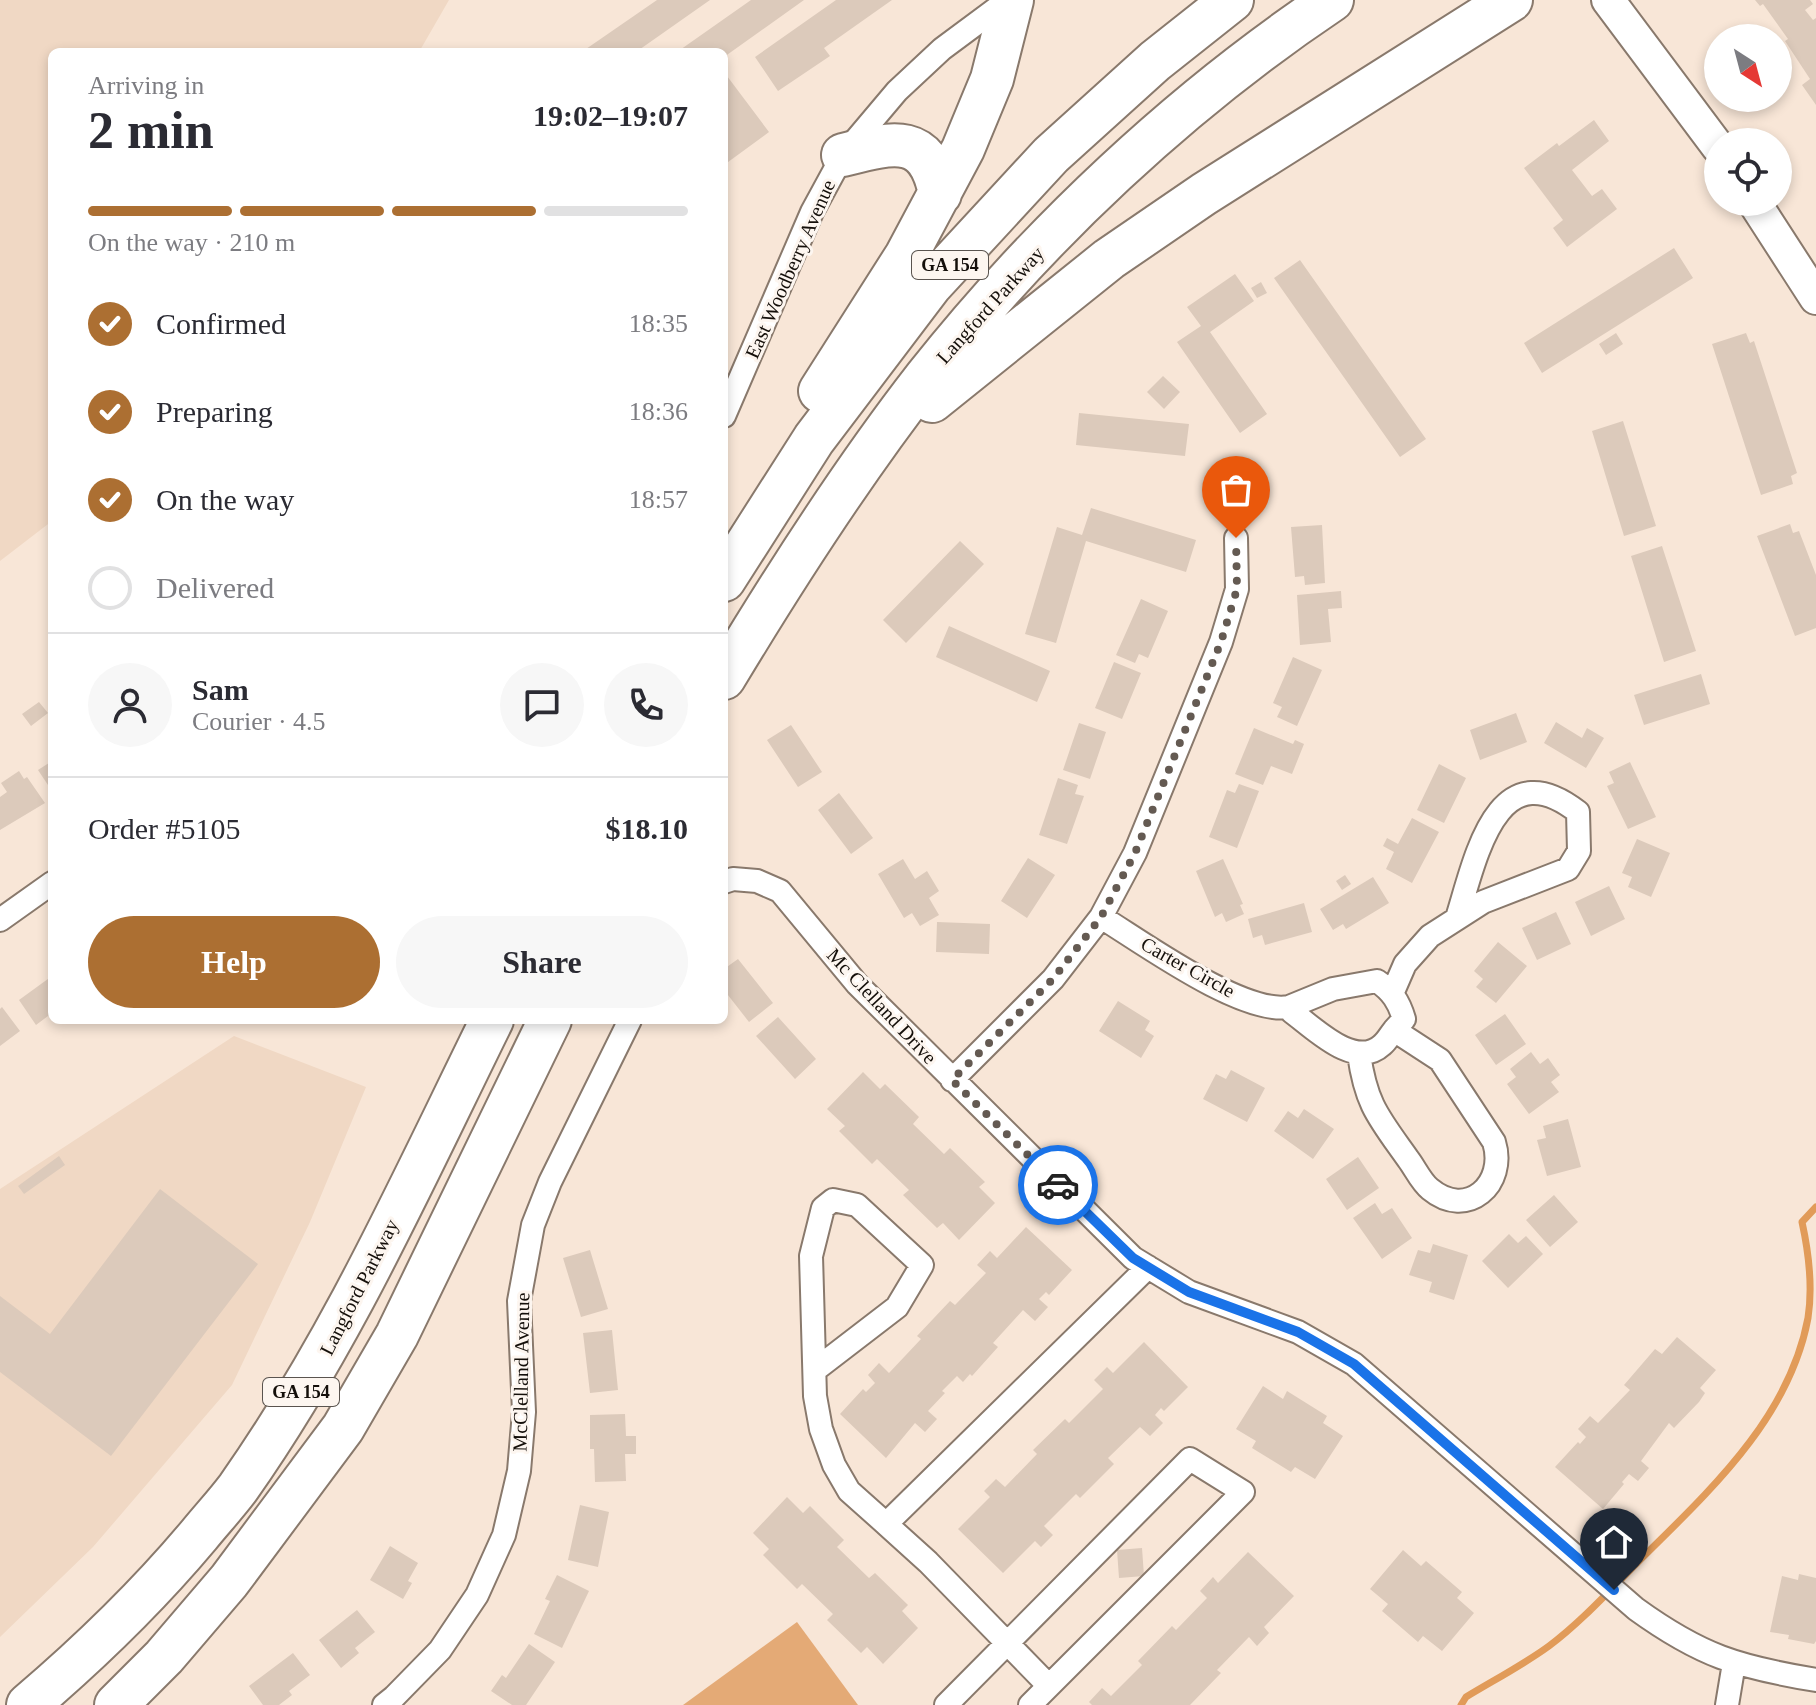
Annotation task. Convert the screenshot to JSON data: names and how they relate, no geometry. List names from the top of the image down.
{
  "streets": {
    "highway": ["GA 154", "Langford Parkway"],
    "street": [
      "East Woodberry Avenue",
      "Carter Circle",
      "Mc Clelland Drive",
      "McClelland Avenue"
    ]
  },
  "north": "bottom right",
  "page": {
    "heading": ["2 min", "Arriving in", "19:02–19:07"],
    "panel": [
      "Sam",
      "Courier · 4.5",
      "Order #5105",
      "$18.10"
    ],
    "bar": "On the way · 210 m",
    "list": [
      ["Confirmed", "18:35"],
      ["Preparing", "18:36"],
      ["On the way", "18:57"],
      "Delivered"
    ],
    "buttons": ["Help", "Share"]
  }
}
